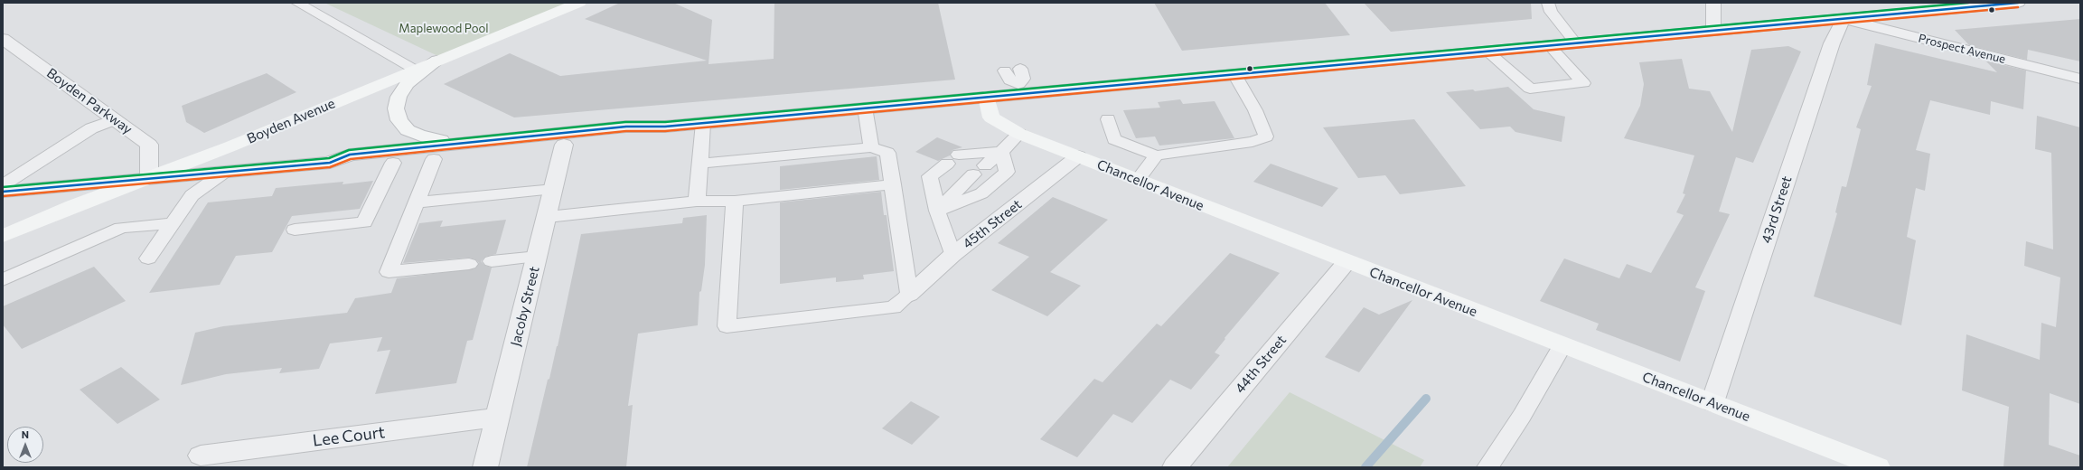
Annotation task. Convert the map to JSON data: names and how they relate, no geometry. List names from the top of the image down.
{
  "streets": {
    "main road": ["Boyden Avenue", "Chancellor Avenue"],
    "street": [
      "Prospect Avenue",
      "Boyden Parkway",
      "43rd Street",
      "45th Street",
      "Jacoby Street",
      "44th Street",
      "Lee Court"
    ]
  },
  "crossings": [
    ["Prospect Avenue", "43rd Street"],
    ["Boyden Parkway", "Boyden Avenue"],
    ["Chancellor Avenue", "43rd Street"],
    ["Chancellor Avenue", "45th Street"],
    ["Chancellor Avenue", "44th Street"],
    ["Jacoby Street", "Lee Court"]
  ],
  "parks": ["Maplewood Pool"],
  "north": "top"
}
